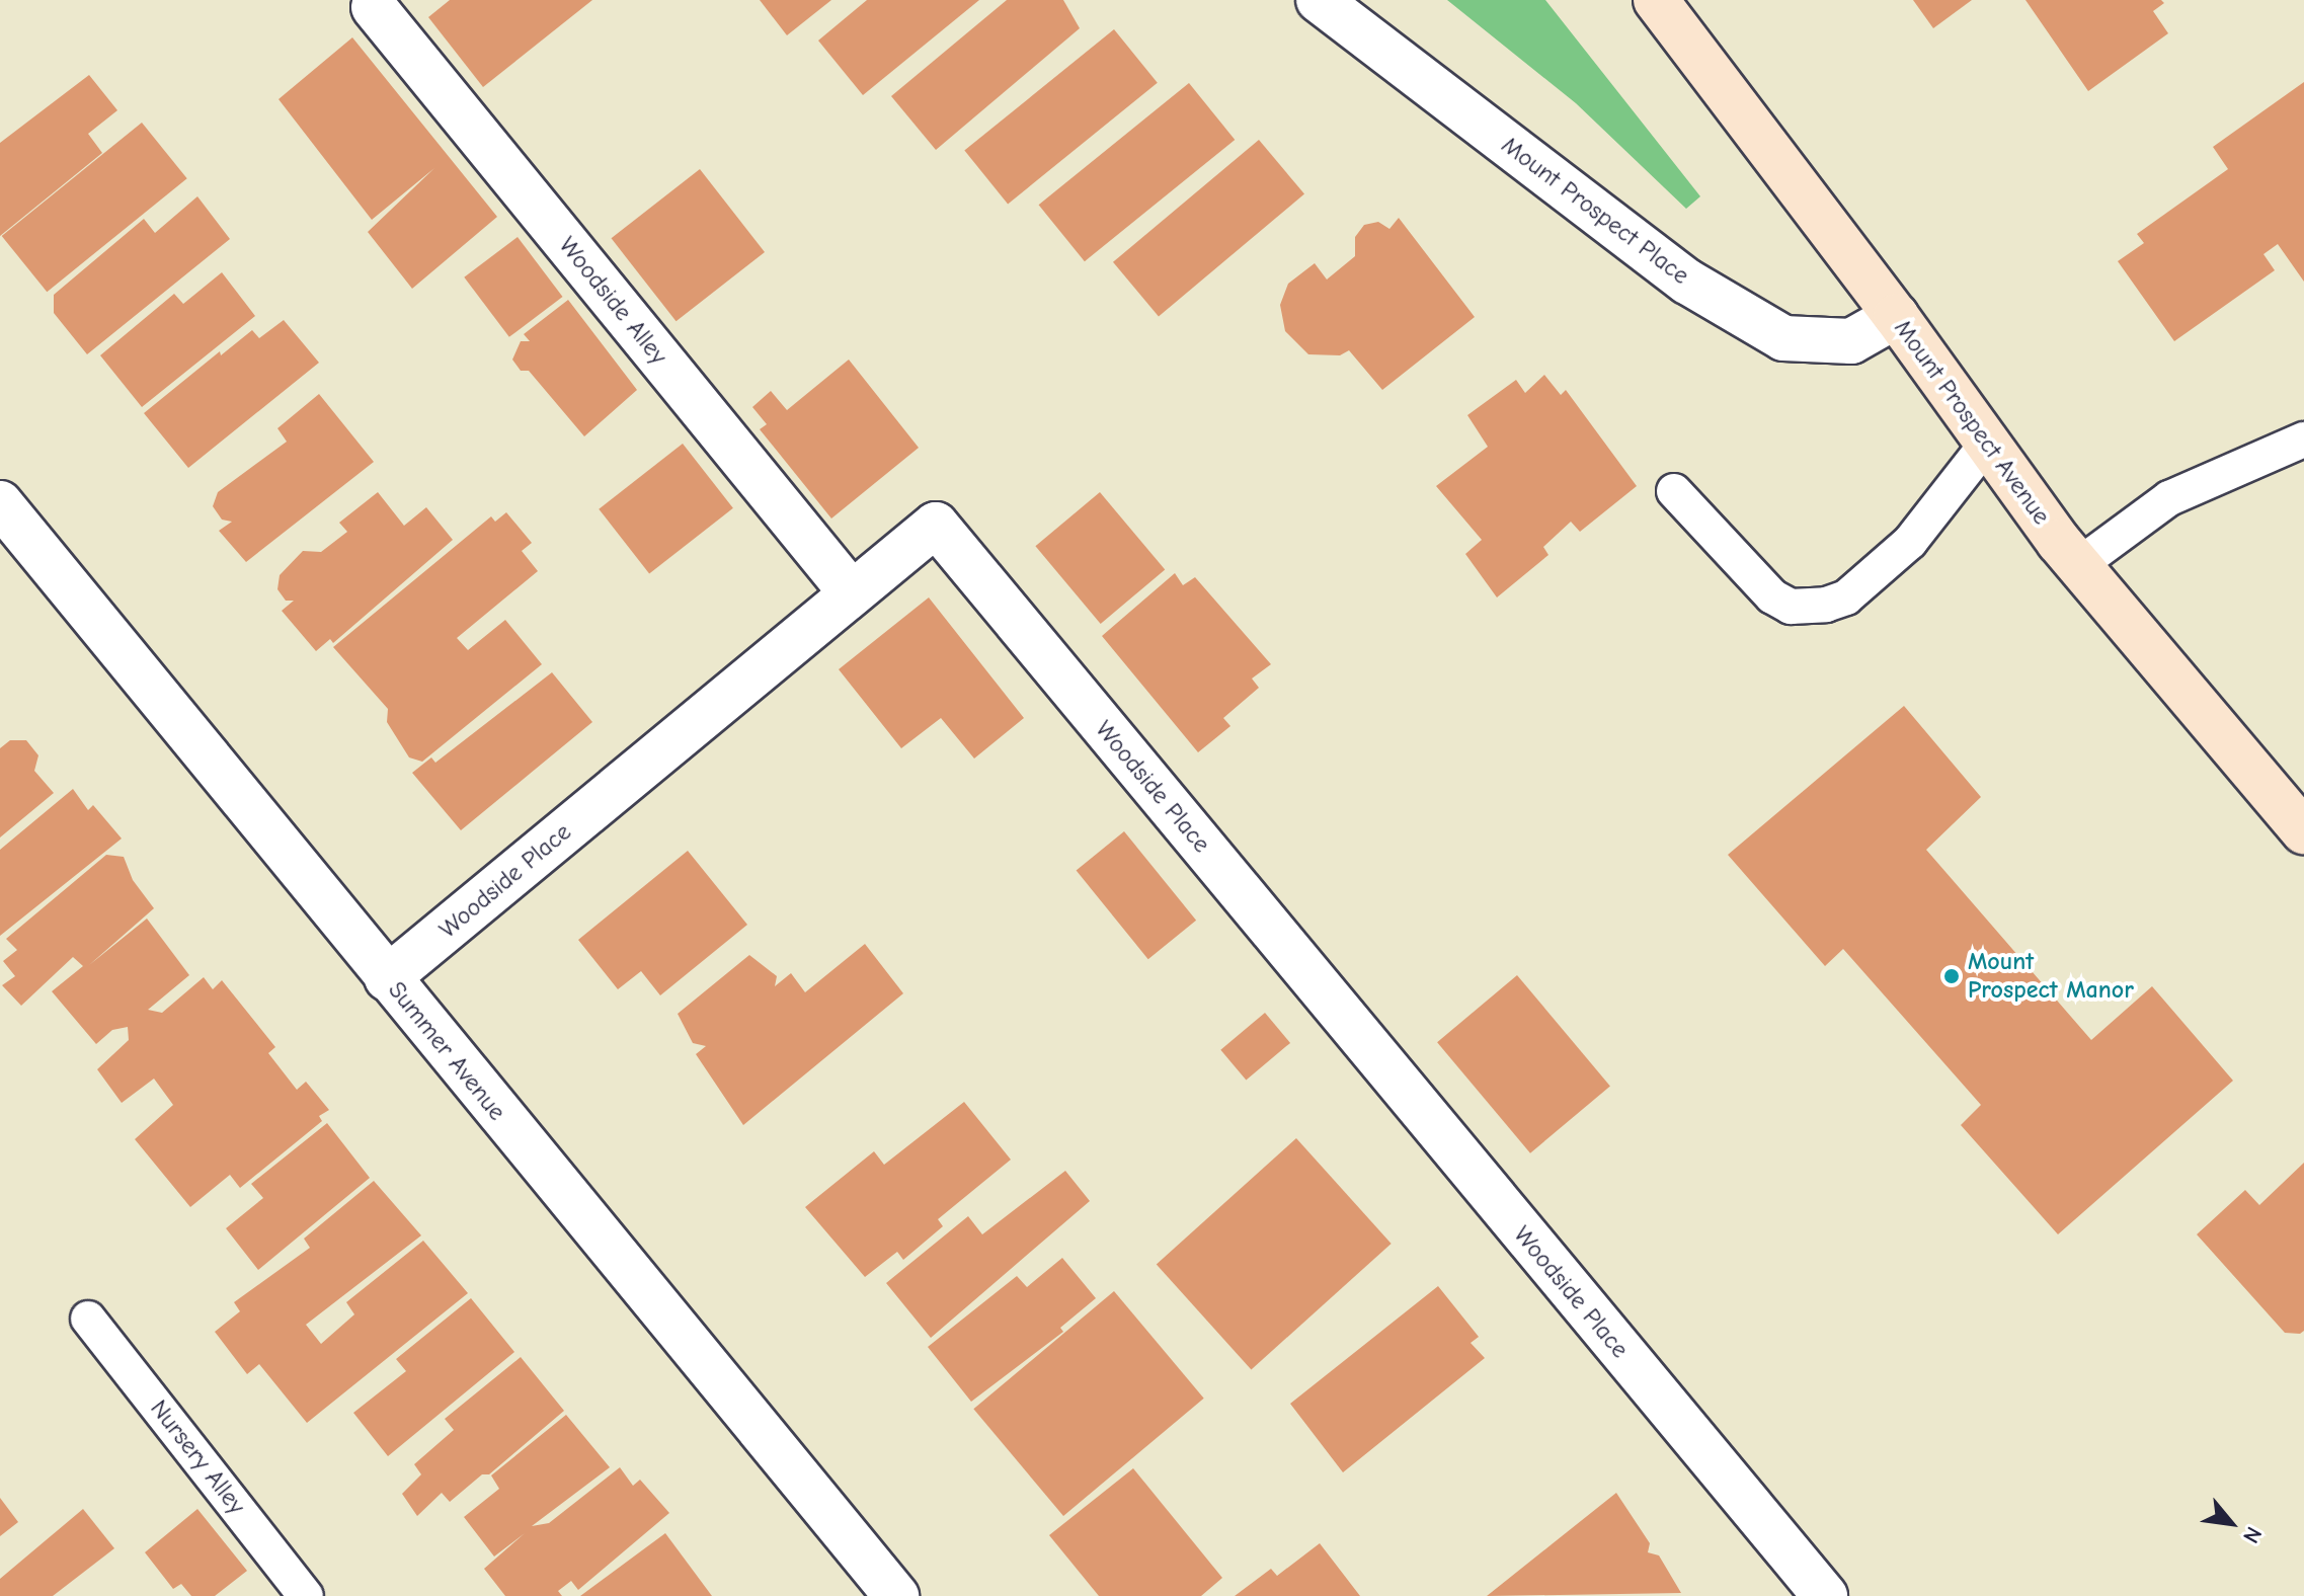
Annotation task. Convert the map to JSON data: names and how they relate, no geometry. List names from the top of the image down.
{
  "streets": {
    "main road": ["Mount Prospect Avenue"],
    "street": [
      "Mount Prospect Place",
      "Woodside Alley",
      "Woodside Place",
      "Summer Avenue"
    ],
    "lane": ["Nursery Alley"]
  },
  "crossings": [
    ["Mount Prospect Place", "Mount Prospect Avenue"],
    ["Woodside Alley", "Woodside Place"],
    ["Woodside Place", "Summer Avenue"]
  ],
  "places": ["Mount Prospect Manor"],
  "north": "bottom right"
}
